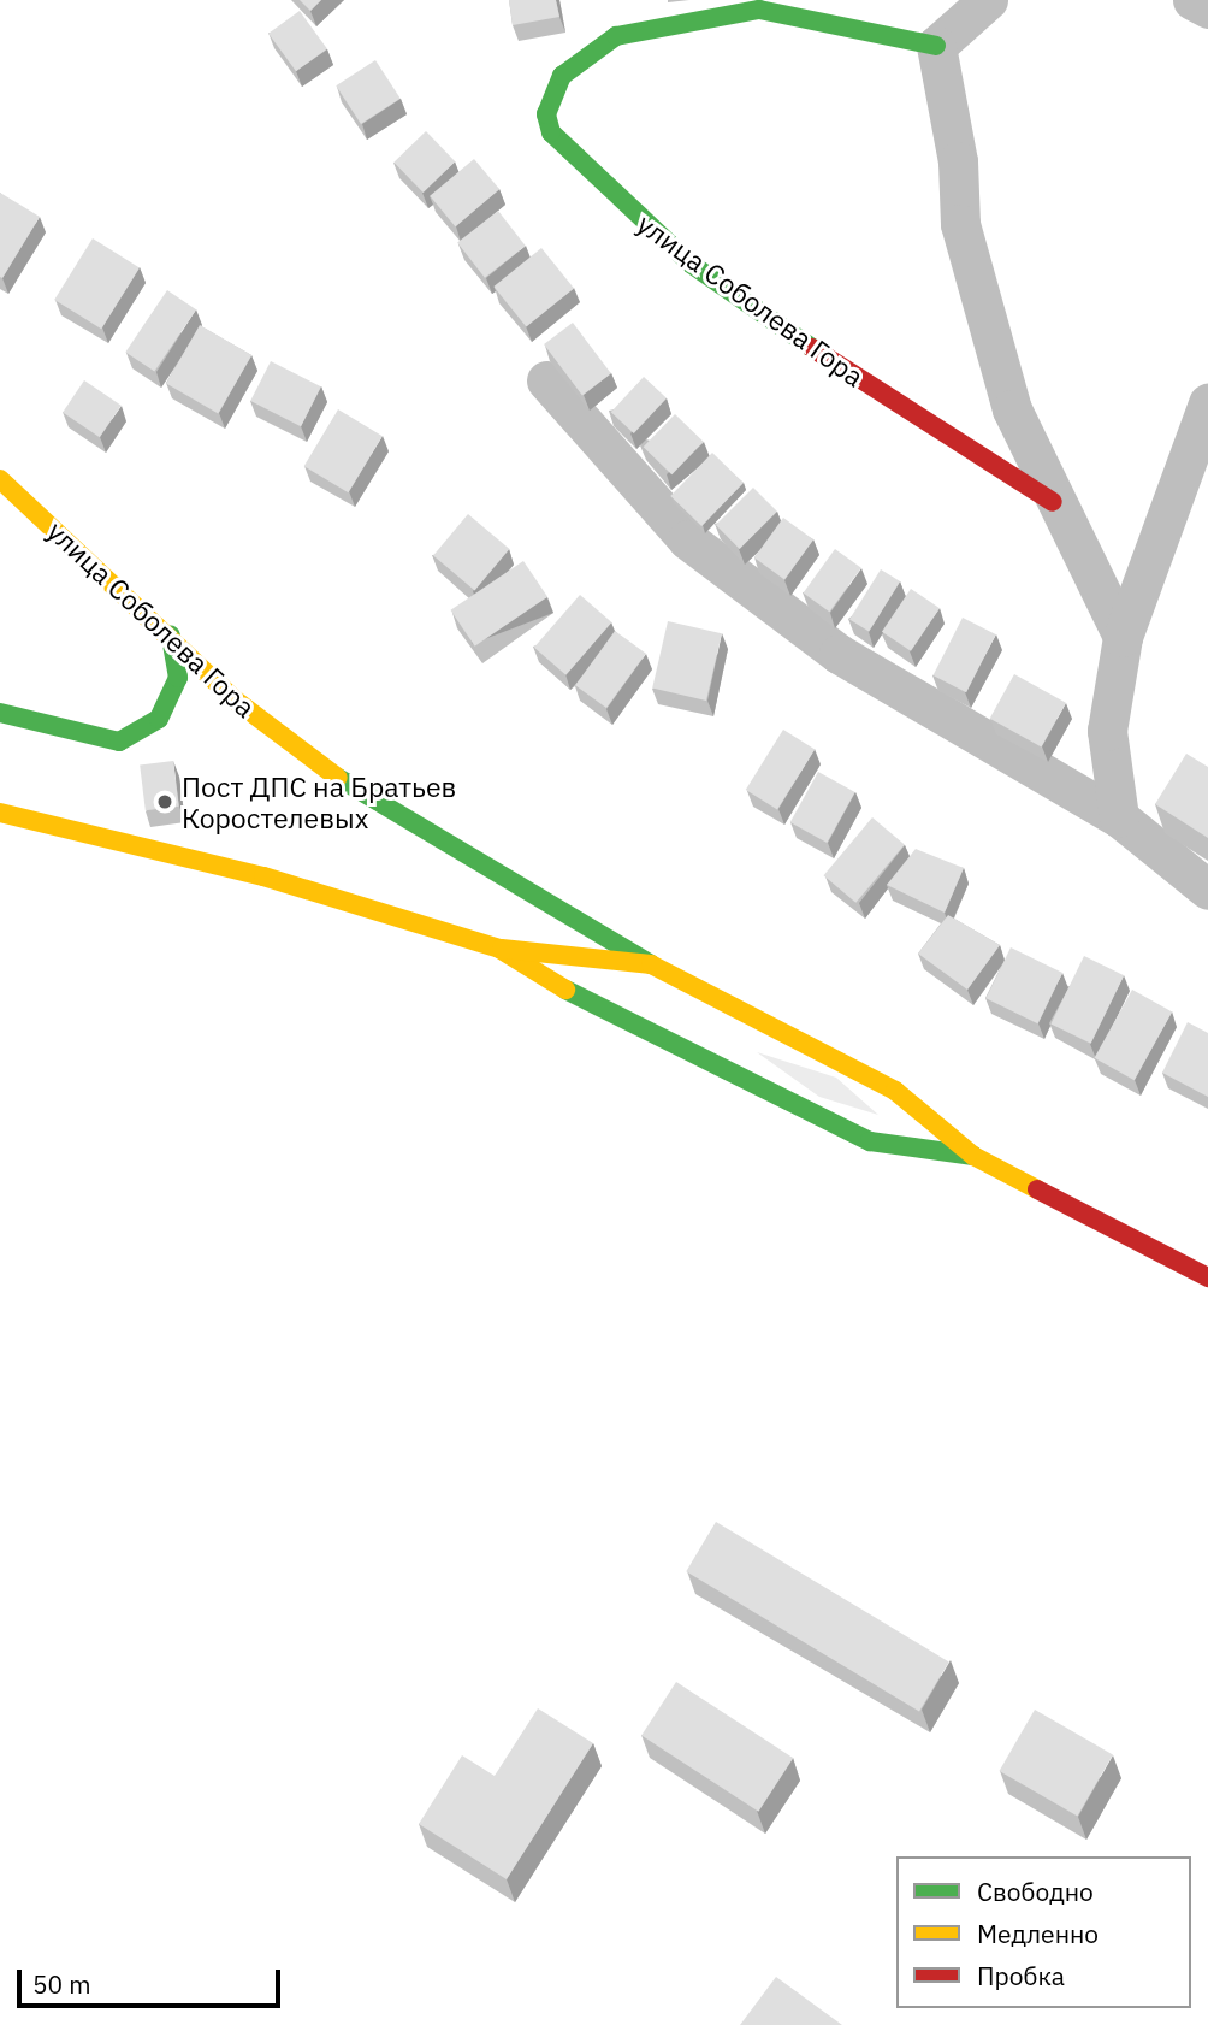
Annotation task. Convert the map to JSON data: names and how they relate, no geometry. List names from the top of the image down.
{
  "streets": {
    "street": ["улица Соболева Гора"]
  },
  "places": ["Пост ДПС на Братьев Коростелевых"],
  "legend": ["Свободно", "Медленно", "Пробка"],
  "scale_bar": "50 m"
}
